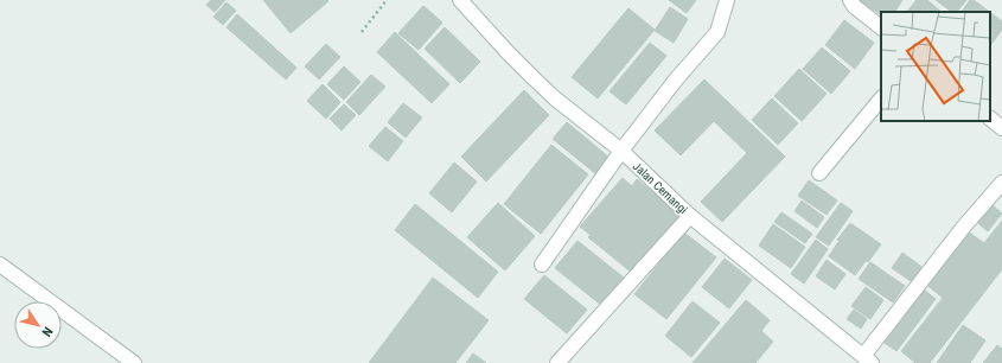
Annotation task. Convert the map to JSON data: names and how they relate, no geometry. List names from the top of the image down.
{
  "streets": {
    "street": ["Jalan Cemangi"]
  },
  "north": "bottom right"
}
